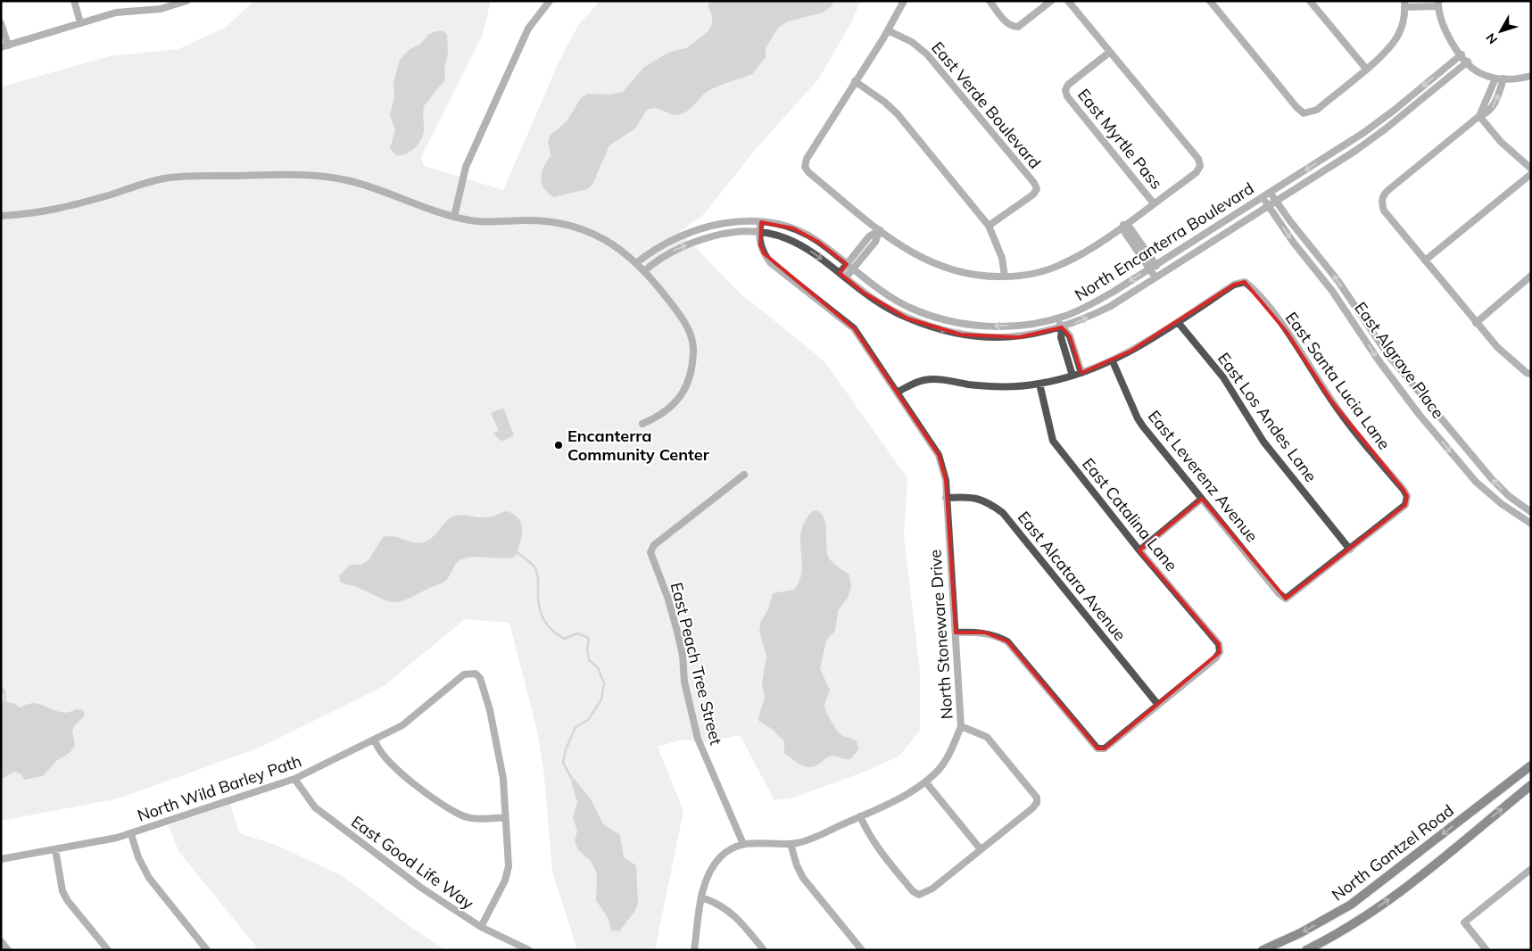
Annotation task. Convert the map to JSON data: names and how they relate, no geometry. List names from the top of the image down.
{
  "streets": {
    "main road": ["North Gantzel Road"],
    "street": [
      "East Verde Boulevard",
      "East Myrtle Pass",
      "North Encanterra Boulevard",
      "East Algrave Place",
      "East Santa Lucia Lane",
      "East Los Andes Lane",
      "East Leverenz Avenue",
      "East Catalina Lane",
      "East Alcatara Avenue",
      "North Stoneware Drive",
      "East Peach Tree Street",
      "North Wild Barley Path",
      "East Good Life Way"
    ]
  },
  "crossings": [
    ["North Encanterra Boulevard", "East Algrave Place"],
    ["North Encanterra Boulevard", "North Stoneware Drive"],
    ["East Santa Lucia Lane", "East Los Andes Lane"],
    ["East Santa Lucia Lane", "East Leverenz Avenue"],
    ["East Los Andes Lane", "East Leverenz Avenue"],
    ["East Catalina Lane", "East Alcatara Avenue"],
    ["East Alcatara Avenue", "North Stoneware Drive"],
    ["North Stoneware Drive", "East Peach Tree Street"],
    ["North Wild Barley Path", "East Good Life Way"]
  ],
  "places": ["Encanterra Community Center"],
  "north": "bottom left"
}
